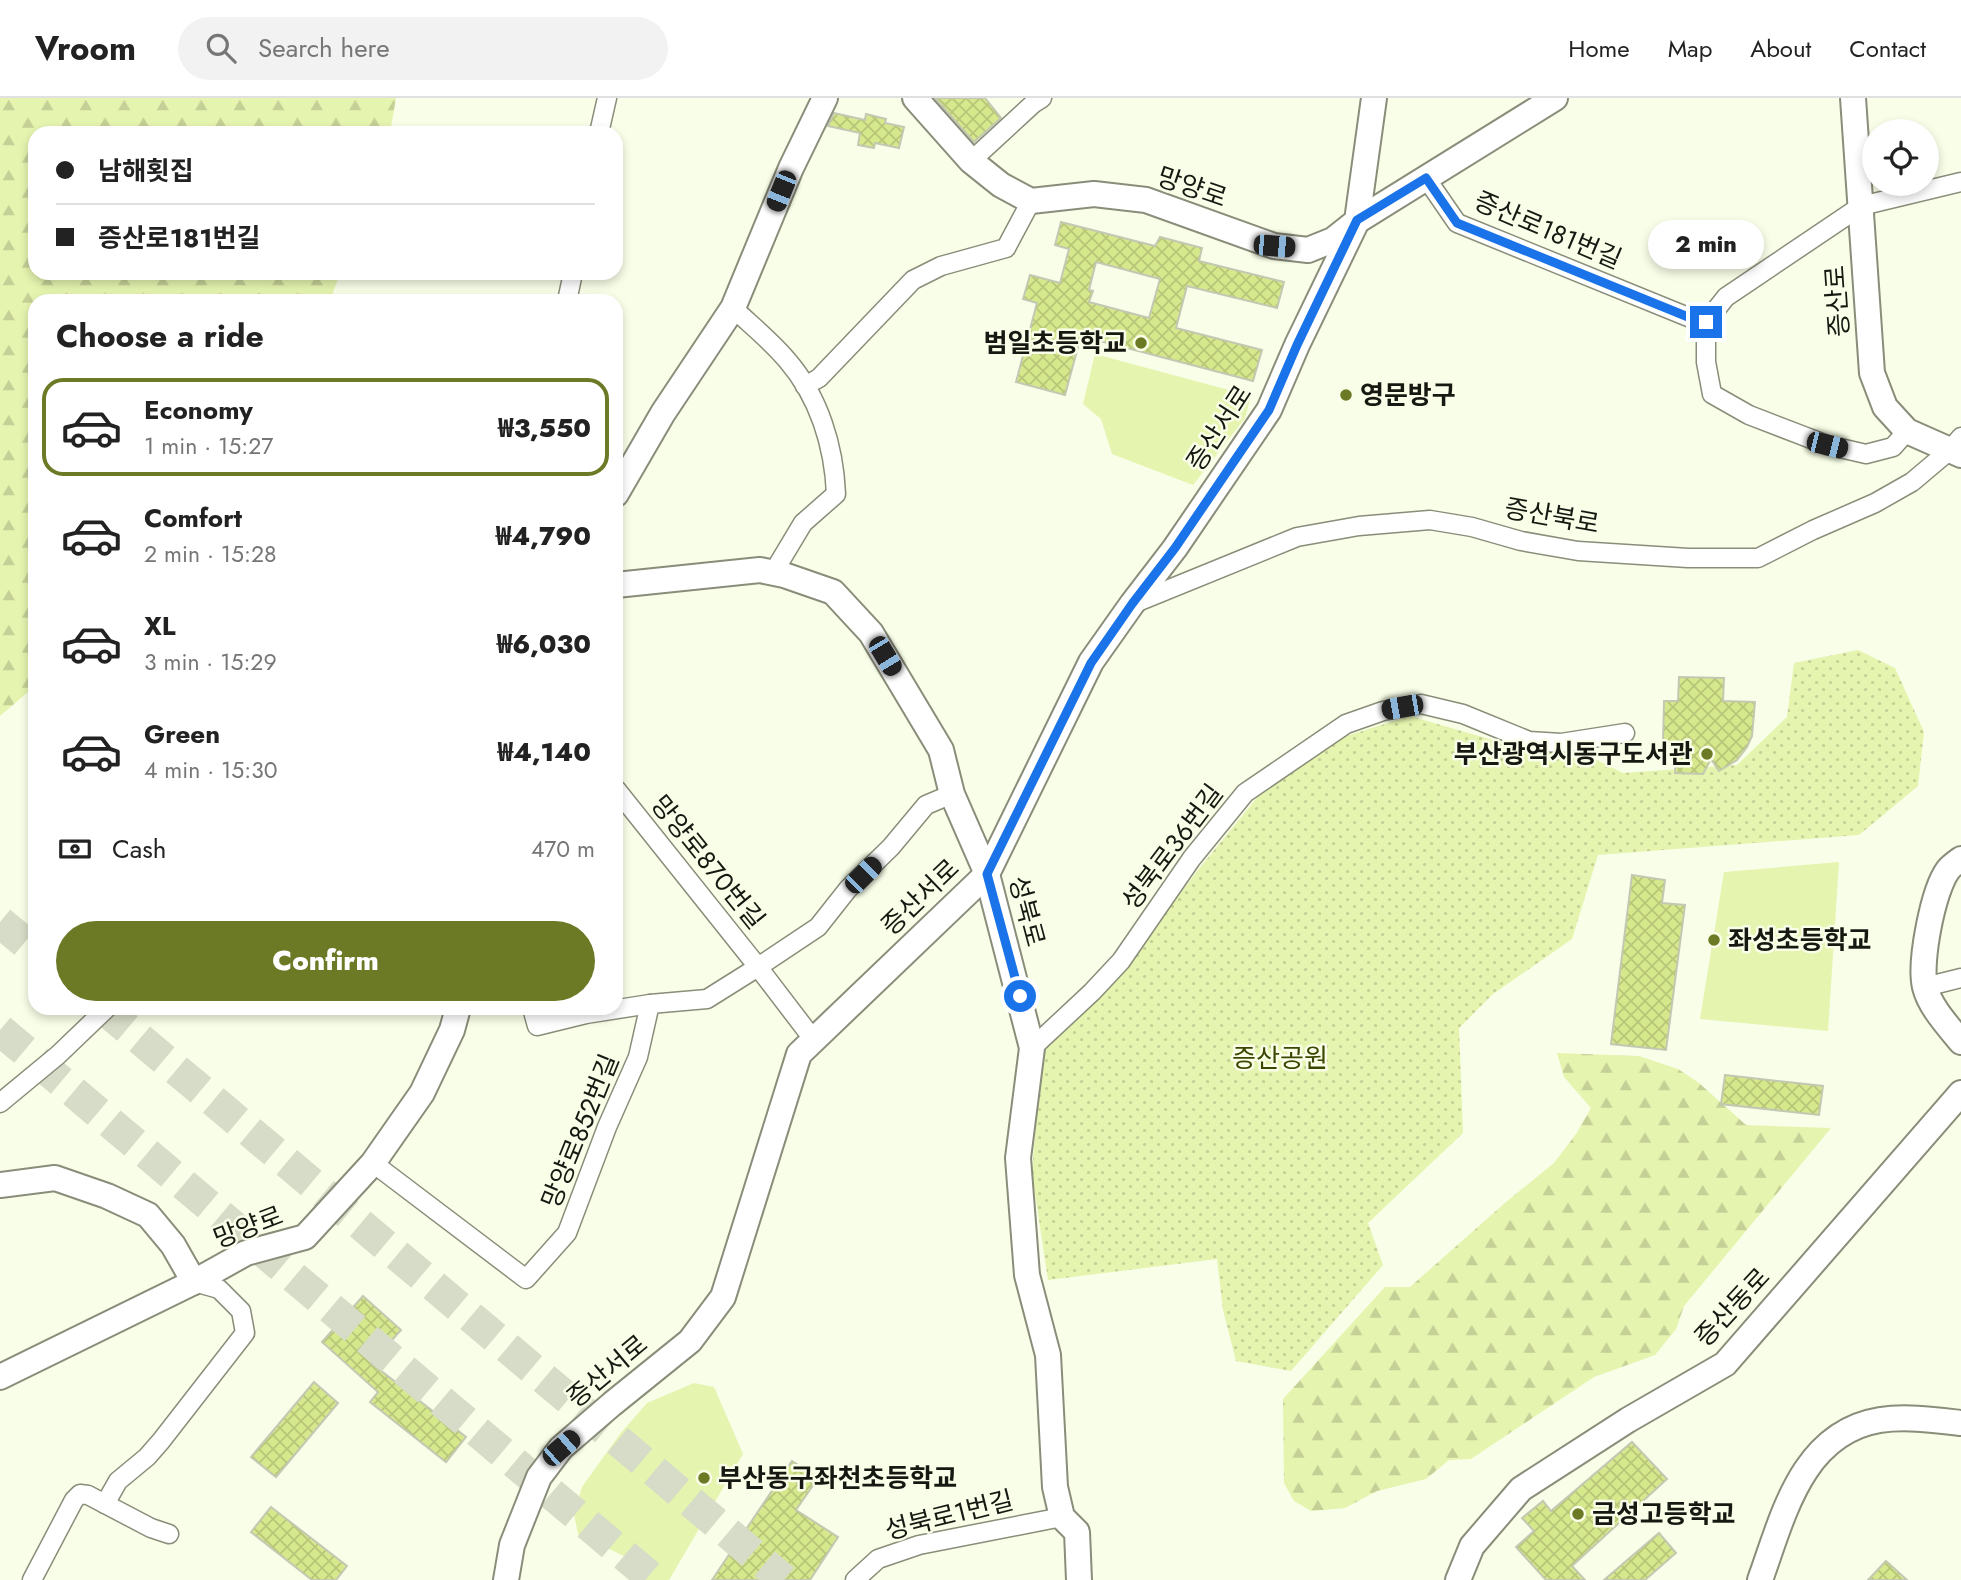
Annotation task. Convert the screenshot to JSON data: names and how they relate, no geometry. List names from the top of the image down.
{
  "streets": {
    "street": [
      "망양로",
      "증산로181번길",
      "증산로",
      "증산서로",
      "증산북로",
      "성북로36번길",
      "망양로870번길",
      "성북로",
      "망양로852번길",
      "증산동로",
      "성북로1번길"
    ]
  },
  "crossings": [
    ["망양로", "증산서로"],
    ["망양로", "망양로852번길"],
    ["증산로", "증산북로"],
    ["증산서로", "증산북로"],
    ["증산서로", "성북로"],
    ["성북로36번길", "성북로"],
    ["성북로", "성북로1번길"]
  ],
  "parks": ["증산공원"],
  "places": [
    "범일초등학교",
    "영문방구",
    "부산광역시동구도서관",
    "좌성초등학교",
    "부산동구좌천초등학교",
    "금성고등학교"
  ],
  "page": {
    "header": "Vroom",
    "search": "Search here",
    "nav": [
      "Home",
      "Map",
      "About",
      "Contact"
    ],
    "banner": ["남해횟집", "증산로181번길"],
    "bubble": "2 min",
    "heading": "Choose a ride",
    "list": [
      {
        "name": "Economy",
        "note": "1 min · 15:27",
        "value": "₩3,550"
      },
      {
        "name": "Comfort",
        "note": "2 min · 15:28",
        "value": "₩4,790"
      },
      {
        "name": "XL",
        "note": "3 min · 15:29",
        "value": "₩6,030"
      },
      {
        "name": "Green",
        "note": "4 min · 15:30",
        "value": "₩4,140"
      }
    ],
    "pay": ["Cash", "470 m"],
    "buttons": "Confirm"
  }
}
